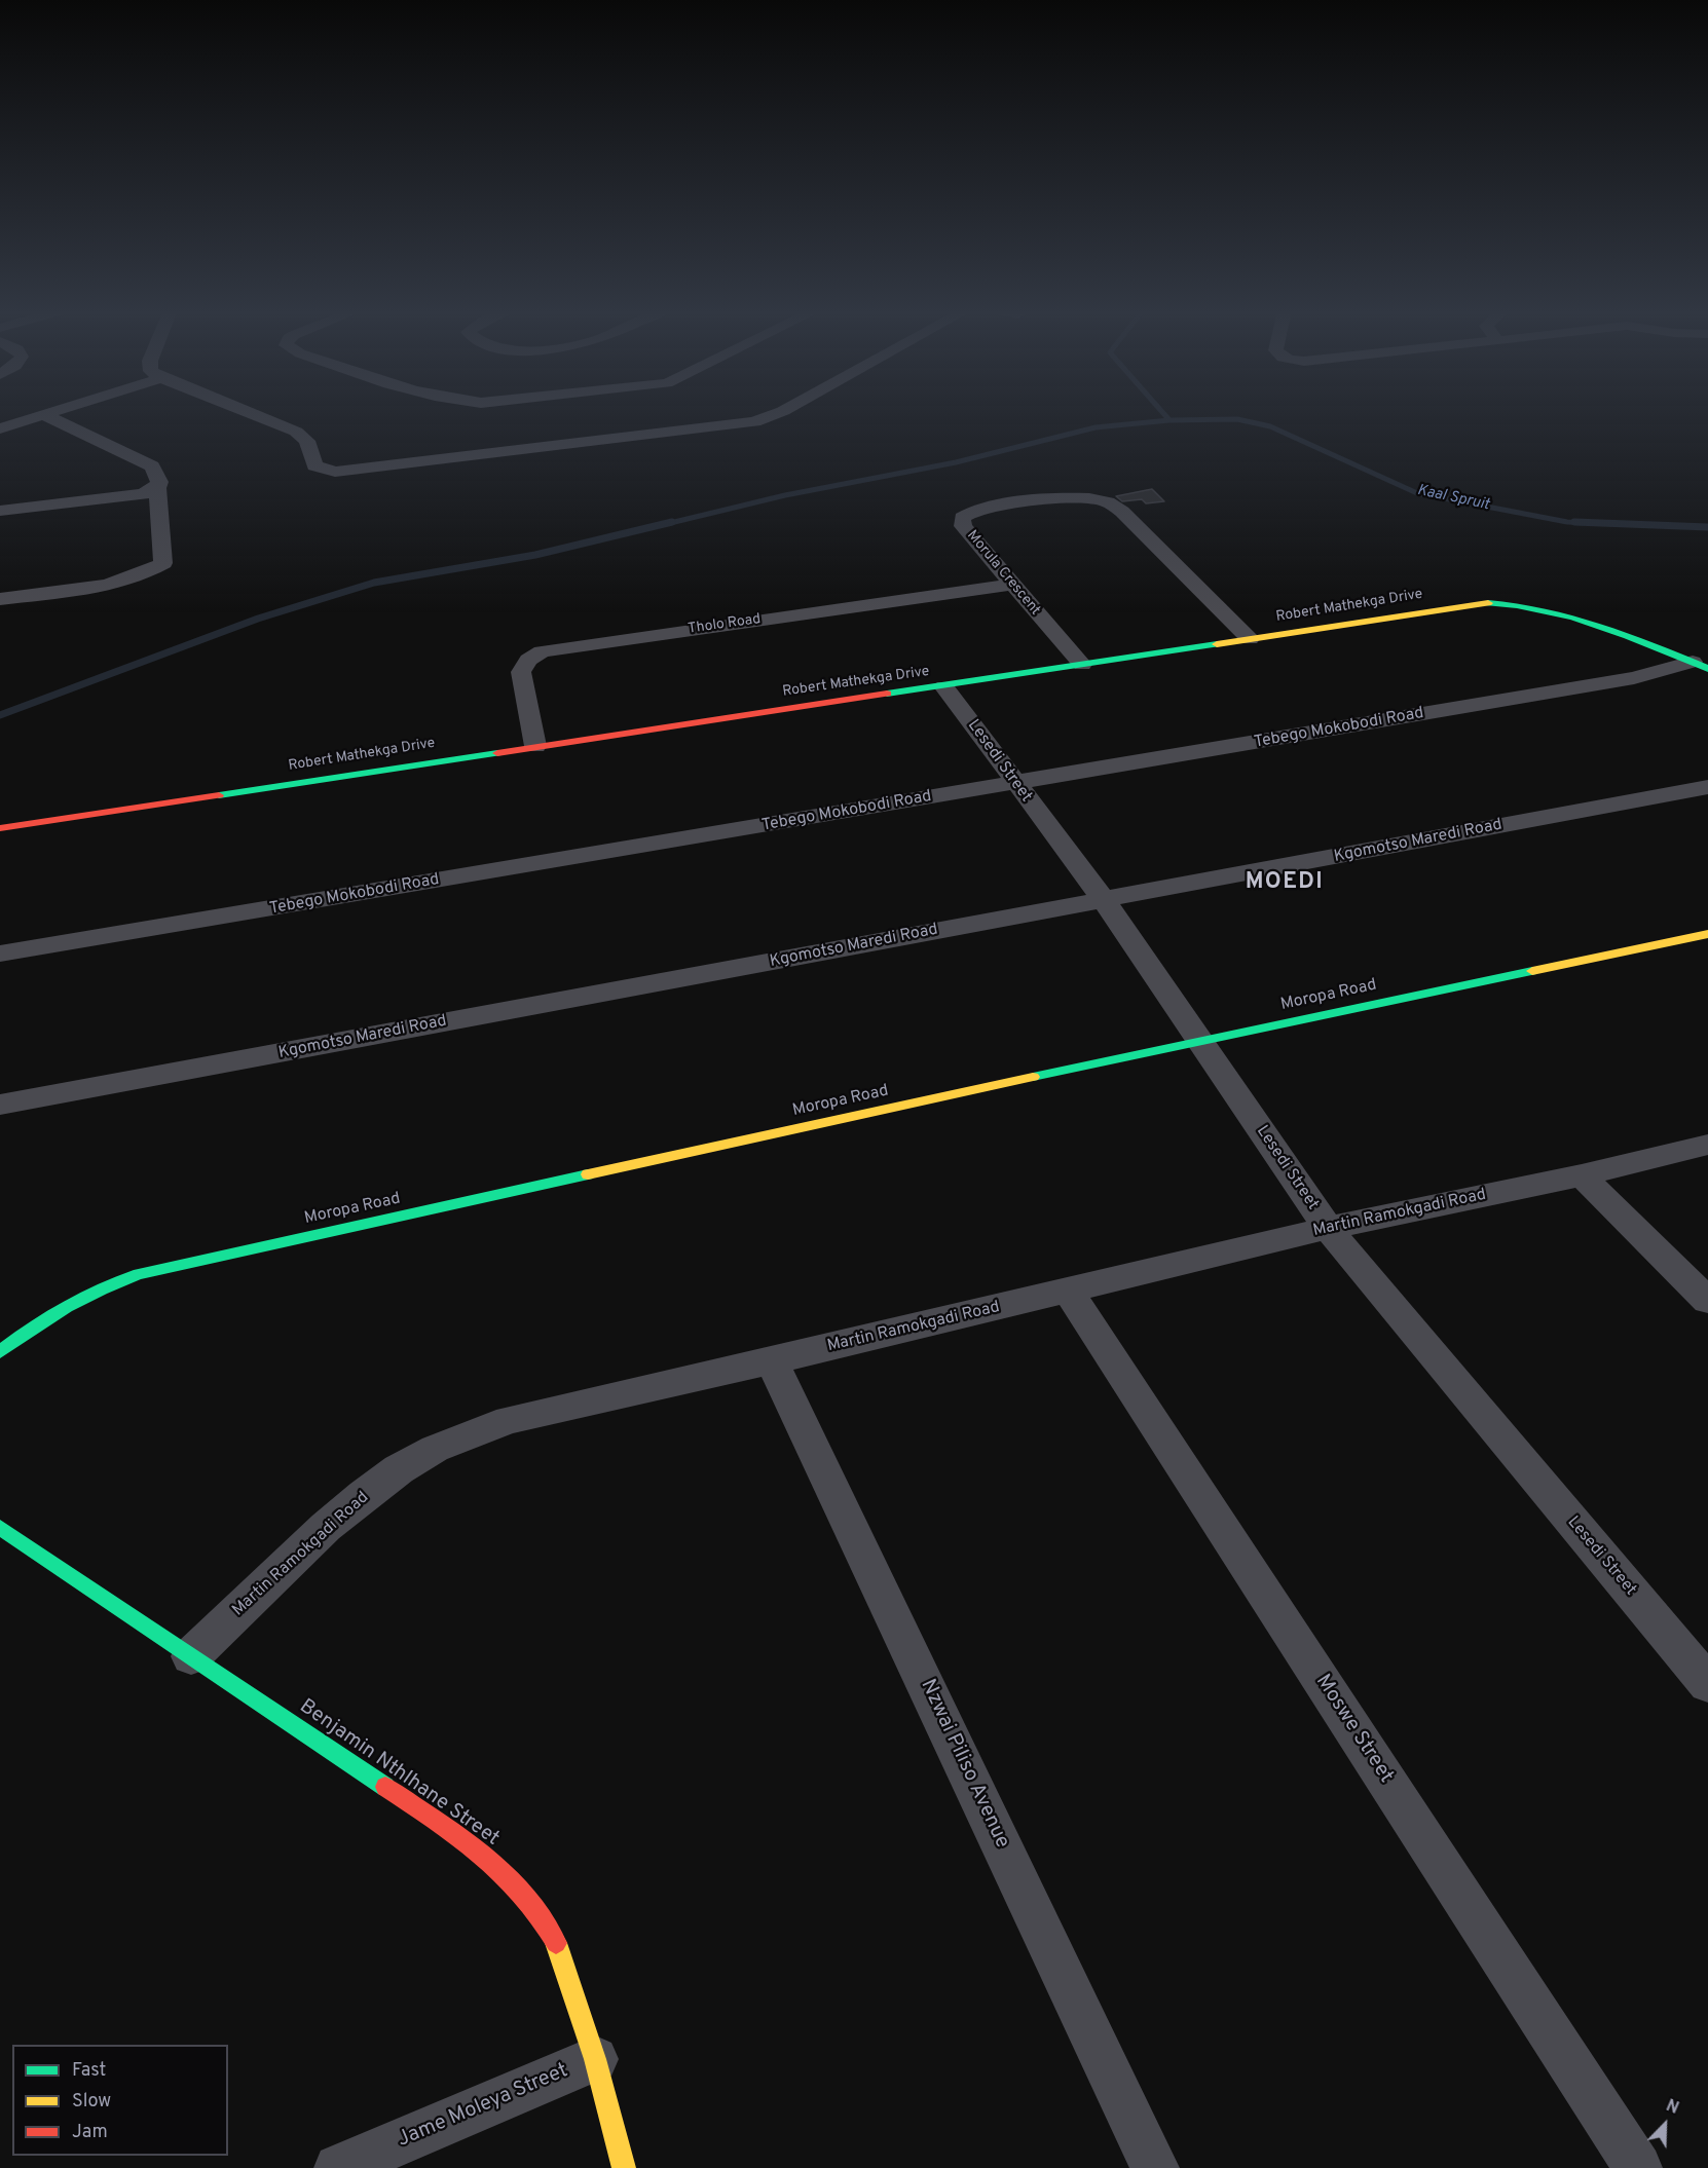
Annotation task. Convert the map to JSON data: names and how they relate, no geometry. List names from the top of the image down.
{
  "streets": {
    "street": [
      "Morula Crescent",
      "Robert Mathekga Drive",
      "Tholo Road",
      "Tebego Mokobodi Road",
      "Lesedi Street",
      "Kgomotso Maredi Road",
      "Moropa Road",
      "Martin Ramokgadi Road",
      "Moswe Street",
      "Nzwai Piliso Avenue",
      "Benjamin Nthlhane Street",
      "Jame Moleya Street"
    ]
  },
  "crossings": [
    ["Morula Crescent", "Robert Mathekga Drive"],
    ["Morula Crescent", "Tholo Road"],
    ["Robert Mathekga Drive", "Tholo Road"],
    ["Robert Mathekga Drive", "Tebego Mokobodi Road"],
    ["Robert Mathekga Drive", "Lesedi Street"],
    ["Tebego Mokobodi Road", "Lesedi Street"],
    ["Lesedi Street", "Kgomotso Maredi Road"],
    ["Lesedi Street", "Moropa Road"],
    ["Lesedi Street", "Martin Ramokgadi Road"],
    ["Martin Ramokgadi Road", "Moswe Street"],
    ["Martin Ramokgadi Road", "Nzwai Piliso Avenue"],
    ["Martin Ramokgadi Road", "Benjamin Nthlhane Street"],
    ["Benjamin Nthlhane Street", "Jame Moleya Street"]
  ],
  "districts": ["MOEDI"],
  "water": ["Kaal Spruit"],
  "legend": ["Fast", "Slow", "Jam"],
  "north": "top right"
}
